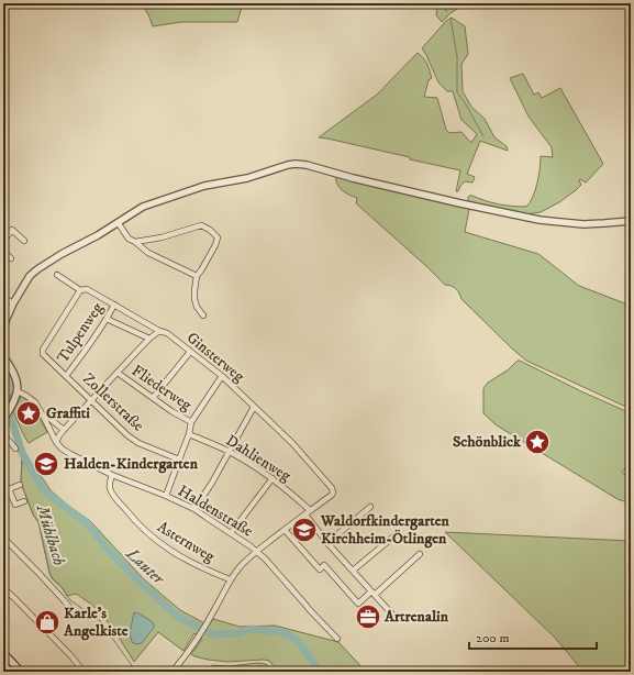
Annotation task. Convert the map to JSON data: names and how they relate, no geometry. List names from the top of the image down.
{
  "streets": {
    "street": [
      "Tulpenweg",
      "Ginsterweg",
      "Fliederweg",
      "Zollerstraße",
      "Dahlienweg",
      "Haldenstraße",
      "Asternweg"
    ]
  },
  "crossings": [
    ["Tulpenweg", "Ginsterweg"],
    ["Tulpenweg", "Zollerstraße"],
    ["Ginsterweg", "Zollerstraße"],
    ["Ginsterweg", "Dahlienweg"],
    ["Haldenstraße", "Asternweg"]
  ],
  "water": ["Mühlbach", "Lauter"],
  "places": {
    "place": ["Graffiti", "Schönblick"],
    "school or university": ["Halden-Kindergarten", "Waldorfkindergarten Kirchheim-Ötlingen"],
    "office": ["Artrenalin"],
    "shop": ["Karle's Angelkiste"]
  },
  "scale_bar": "200 m"
}
